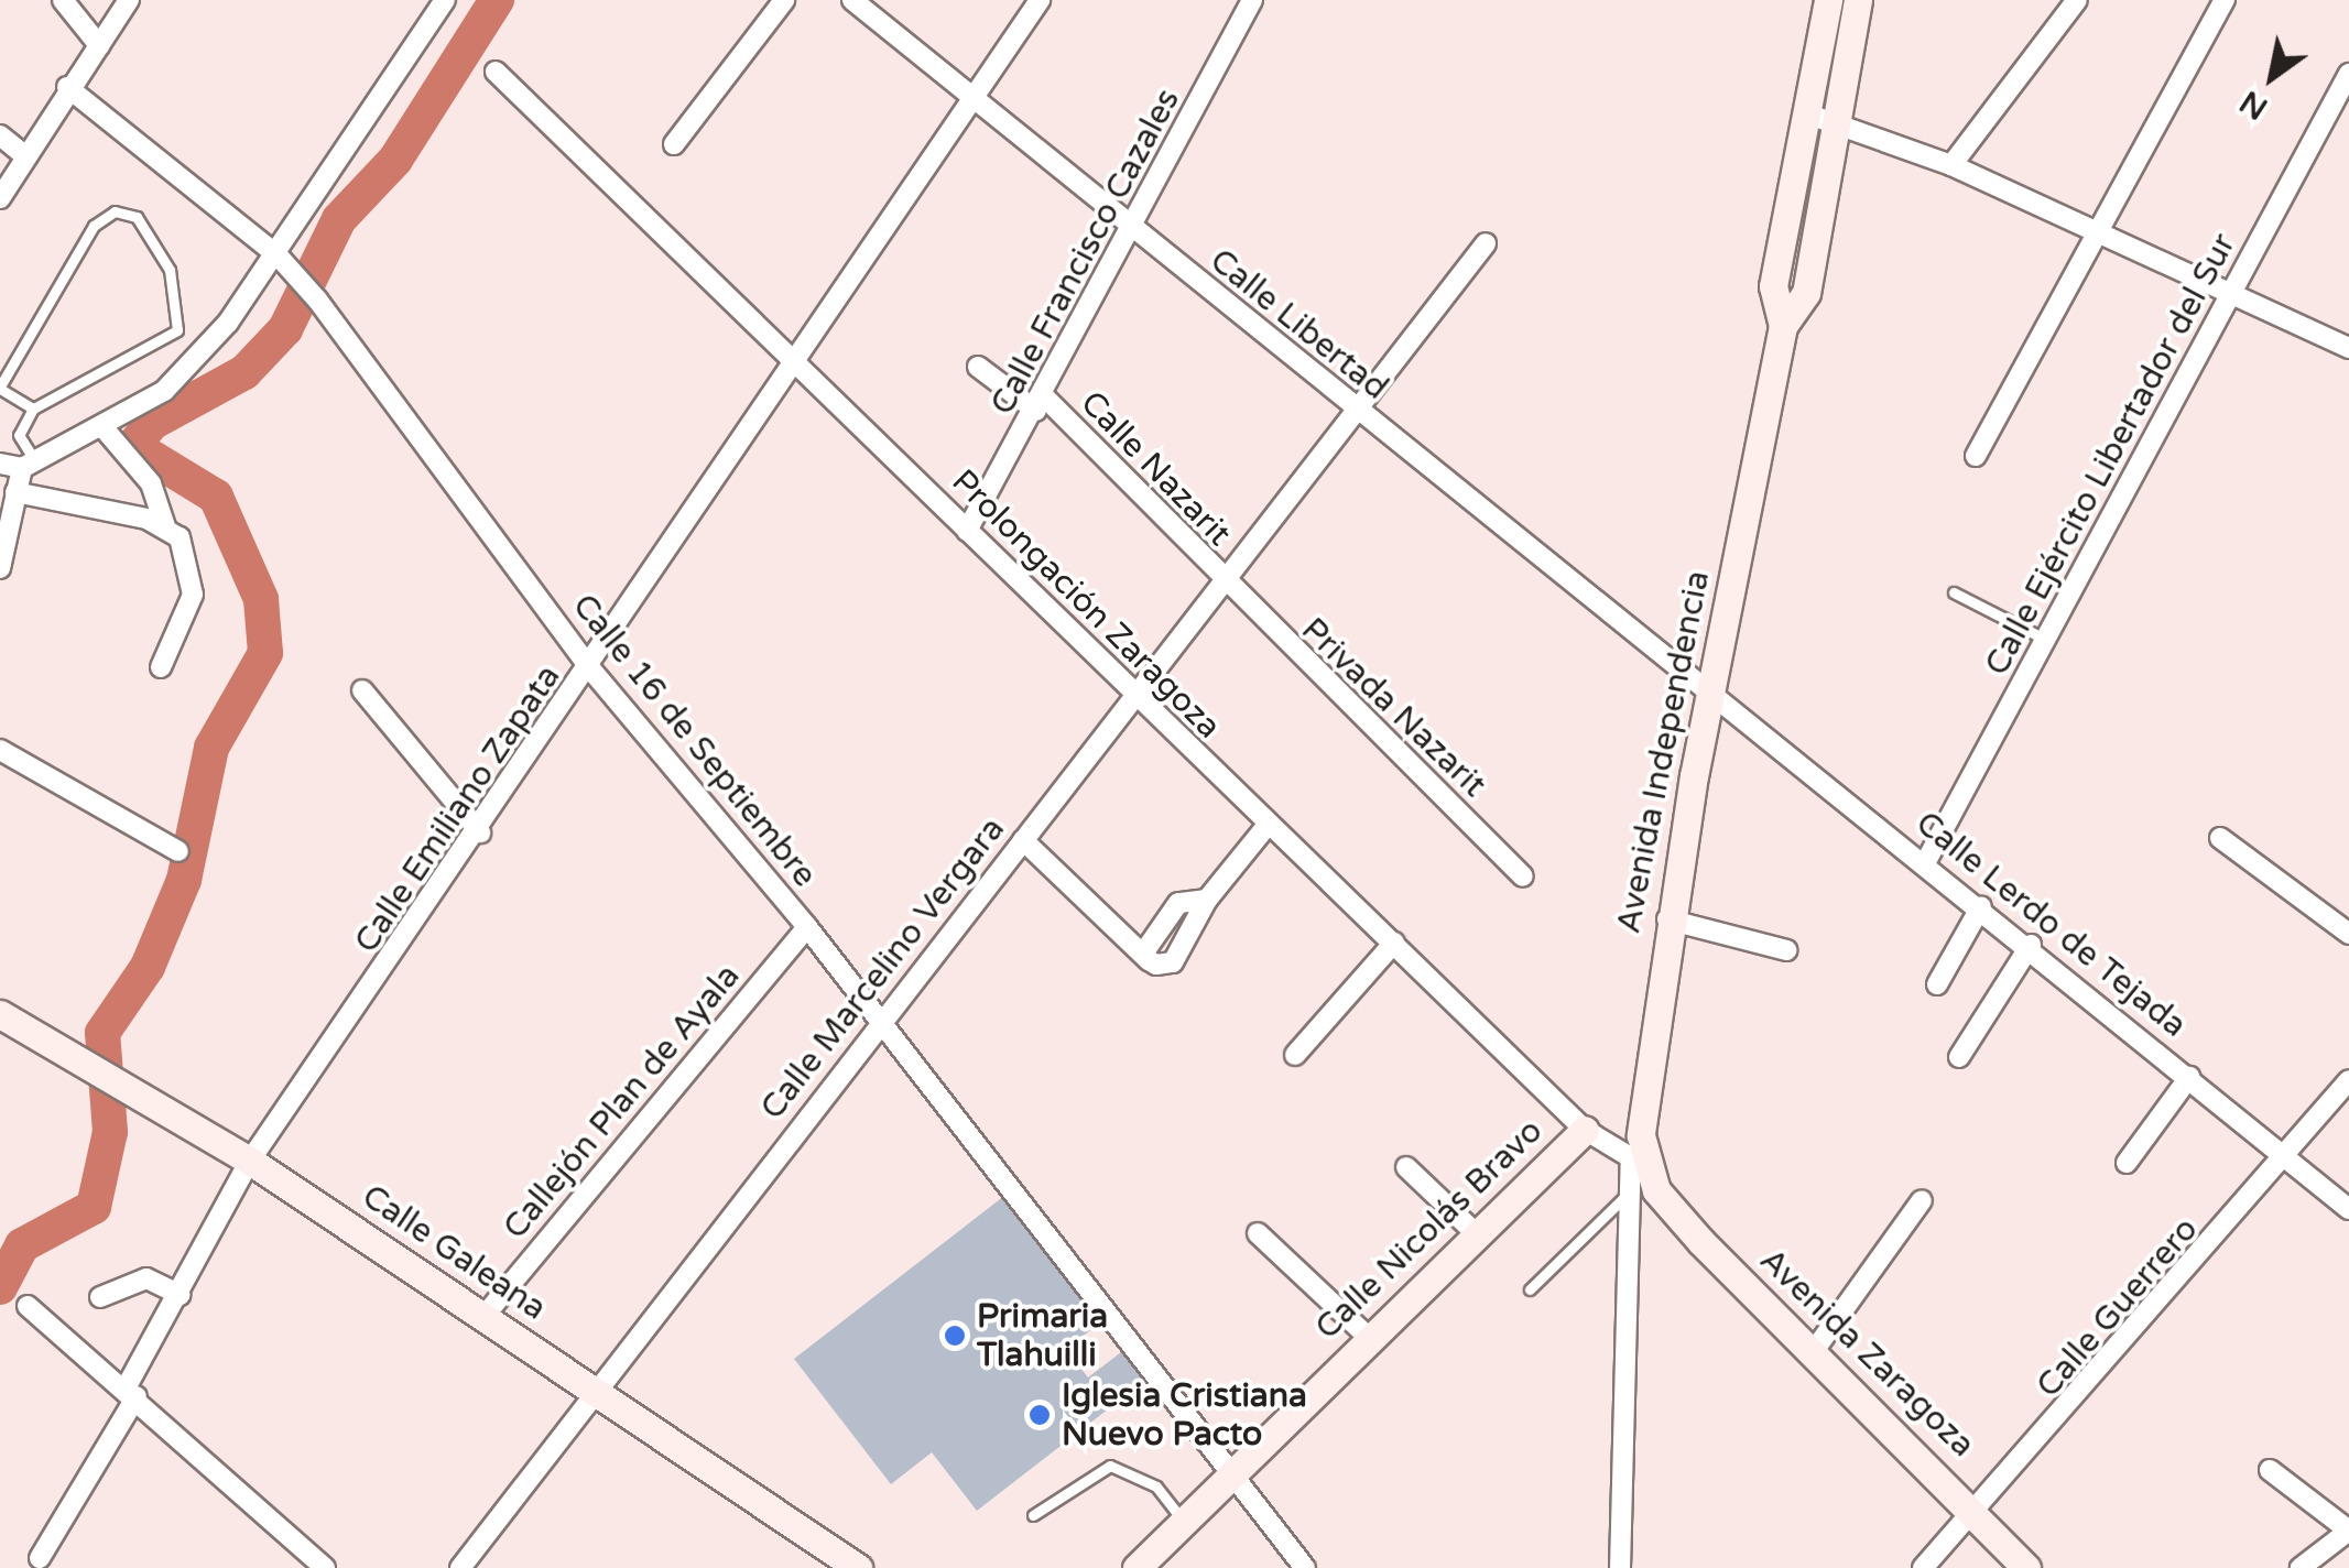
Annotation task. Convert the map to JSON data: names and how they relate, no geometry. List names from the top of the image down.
{
  "streets": {
    "main road": [
      "Avenida Independencia",
      "Calle Nicolás Bravo",
      "Calle Galeana",
      "Avenida Zaragoza"
    ],
    "street": [
      "Calle Francisco Cazales",
      "Calle Libertad",
      "Calle Ejército Libertador del Sur",
      "Calle Nazarit",
      "Prolongación Zaragoza",
      "Privada Nazarit",
      "Calle 16 de Septiembre",
      "Calle Emiliano Zapata",
      "Calle Lerdo de Tejada",
      "Calle Marcelino Vergara",
      "Callejón Plan de Ayala",
      "Calle Guerrero"
    ]
  },
  "crossings": [
    ["Calle Francisco Cazales", "Calle Libertad"],
    ["Calle Francisco Cazales", "Calle Nazarit"],
    ["Calle Francisco Cazales", "Prolongación Zaragoza"],
    ["Calle Libertad", "Avenida Independencia"],
    ["Calle Libertad", "Calle Emiliano Zapata"],
    ["Calle Libertad", "Calle Lerdo de Tejada"],
    ["Calle Libertad", "Calle Marcelino Vergara"],
    ["Calle Ejército Libertador del Sur", "Calle Lerdo de Tejada"],
    ["Calle Nazarit", "Privada Nazarit"],
    ["Calle Nazarit", "Calle Marcelino Vergara"],
    ["Prolongación Zaragoza", "Avenida Independencia"],
    ["Prolongación Zaragoza", "Calle Emiliano Zapata"],
    ["Prolongación Zaragoza", "Calle Marcelino Vergara"],
    ["Prolongación Zaragoza", "Calle Nicolás Bravo"],
    ["Prolongación Zaragoza", "Avenida Zaragoza"],
    ["Privada Nazarit", "Calle Marcelino Vergara"],
    ["Calle 16 de Septiembre", "Calle Emiliano Zapata"],
    ["Calle 16 de Septiembre", "Calle Marcelino Vergara"],
    ["Calle 16 de Septiembre", "Callejón Plan de Ayala"],
    ["Calle 16 de Septiembre", "Calle Nicolás Bravo"],
    ["Avenida Independencia", "Calle Lerdo de Tejada"],
    ["Avenida Independencia", "Avenida Zaragoza"],
    ["Calle Emiliano Zapata", "Calle Galeana"],
    ["Calle Lerdo de Tejada", "Calle Guerrero"],
    ["Calle Marcelino Vergara", "Calle Galeana"],
    ["Callejón Plan de Ayala", "Calle Galeana"],
    ["Calle Guerrero", "Avenida Zaragoza"]
  ],
  "places": ["Primaria Tlahuilli", "Iglesia Cristiana Nuevo Pacto"],
  "north": "bottom left"
}
